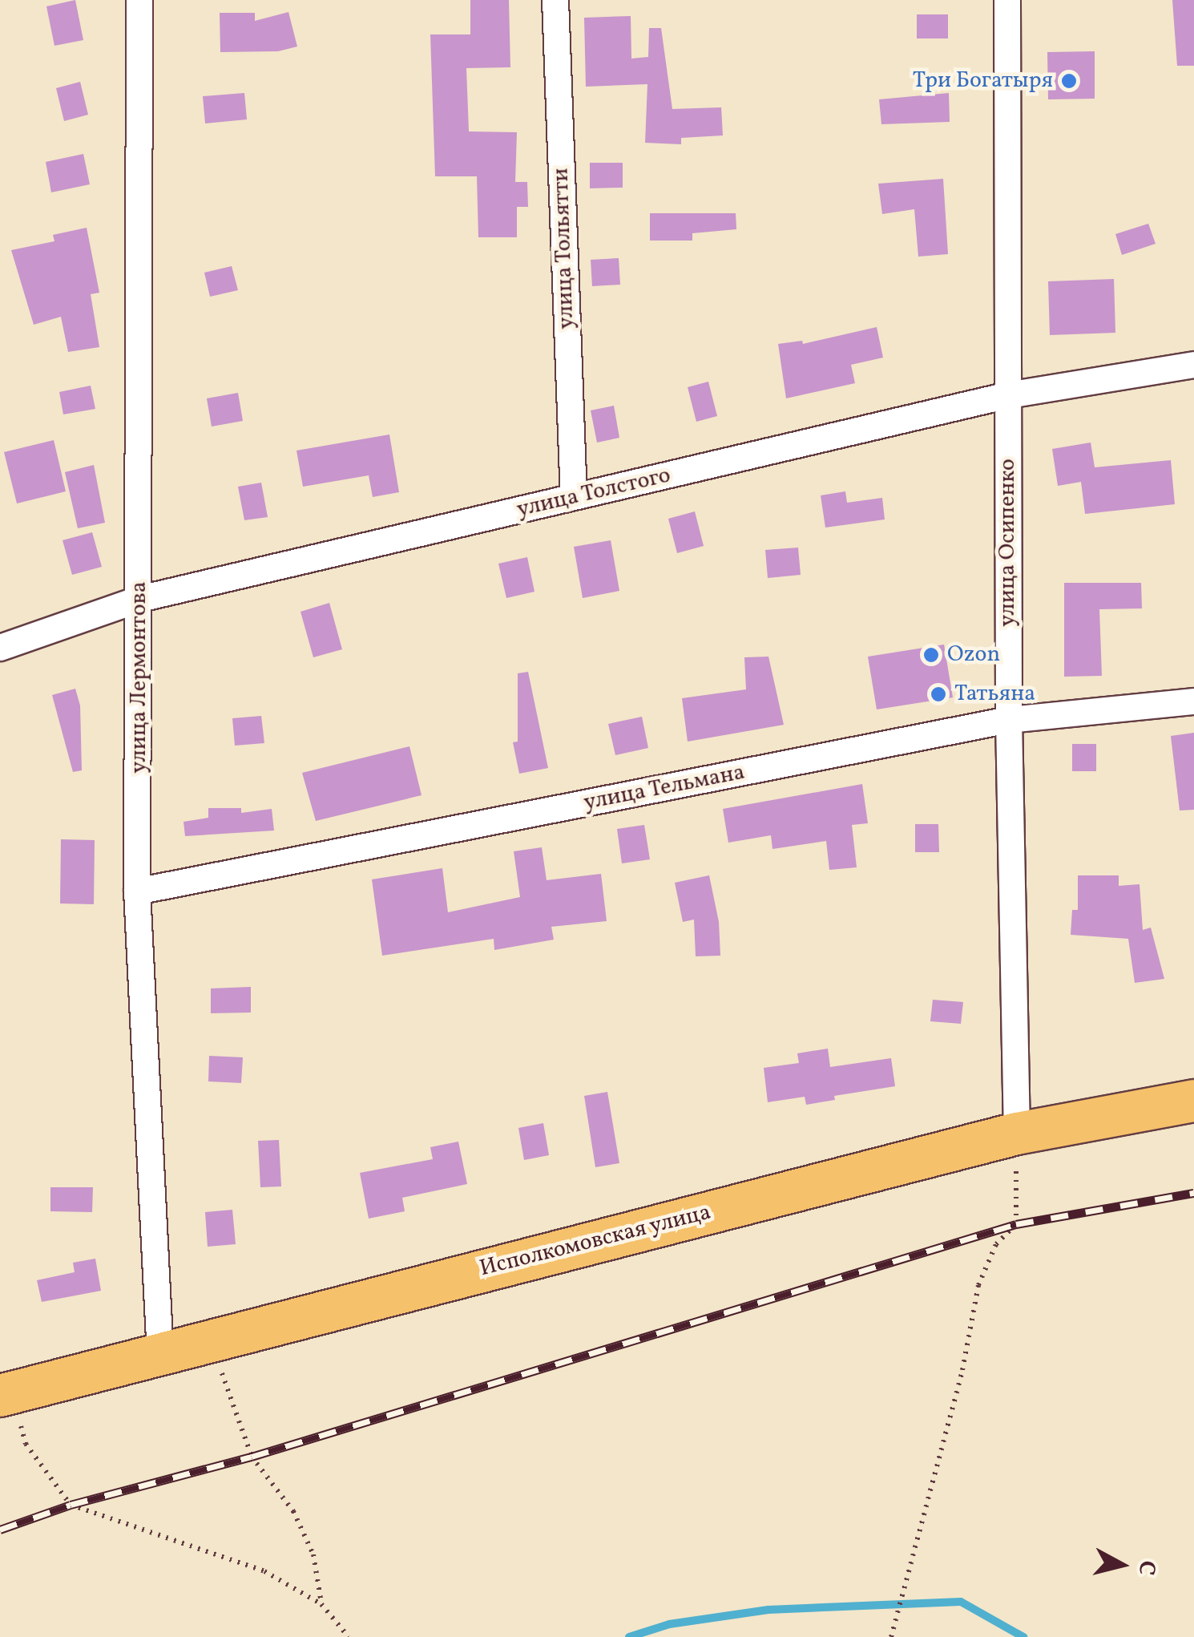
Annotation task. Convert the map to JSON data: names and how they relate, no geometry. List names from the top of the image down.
{
  "streets": {
    "main road": ["Исполкомовская улица"],
    "street": [
      "улица Тольятти",
      "улица Толстого",
      "улица Осипенко",
      "улица Лермонтова",
      "улица Тельмана"
    ]
  },
  "crossings": [
    ["улица Тольятти", "улица Толстого"],
    ["улица Толстого", "улица Осипенко"],
    ["улица Толстого", "улица Лермонтова"],
    ["улица Осипенко", "улица Тельмана"],
    ["улица Осипенко", "Исполкомовская улица"],
    ["улица Лермонтова", "улица Тельмана"],
    ["улица Лермонтова", "Исполкомовская улица"]
  ],
  "places": ["Три Богатыря", "Ozon", "Татьяна"],
  "north": "right"
}
